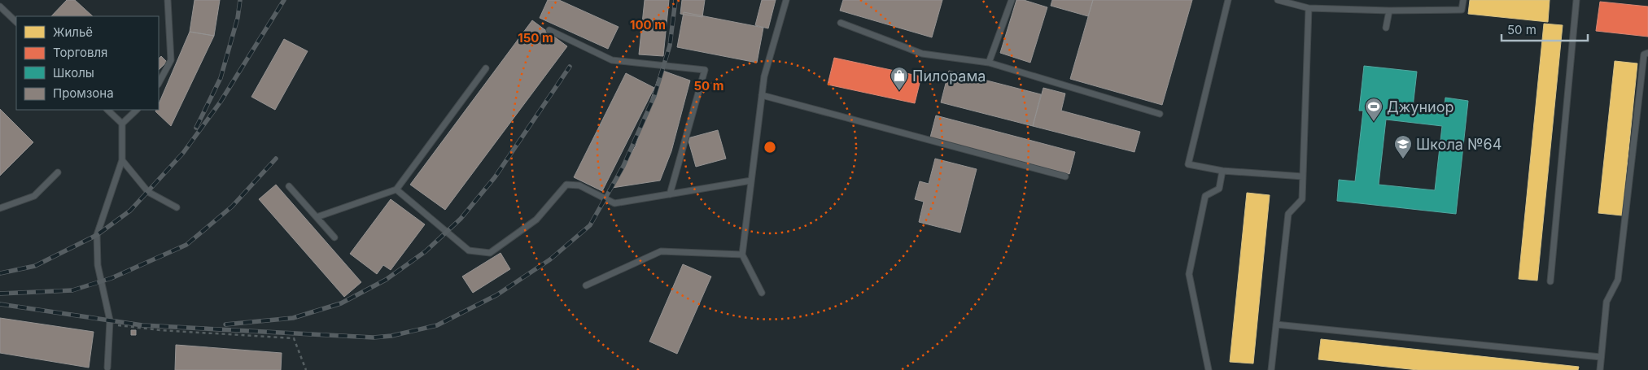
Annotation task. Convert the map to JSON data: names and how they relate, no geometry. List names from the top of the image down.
{
  "places": {
    "shop": ["Пилорама"],
    "sports": ["Джуниор"],
    "school or university": ["Школа №64"]
  },
  "legend": [
    "Жильё",
    "Торговля",
    "Школы",
    "Промзона"
  ],
  "scale_bar": "50 m",
  "rings": ["100 m", "150 m", "50 m"]
}
